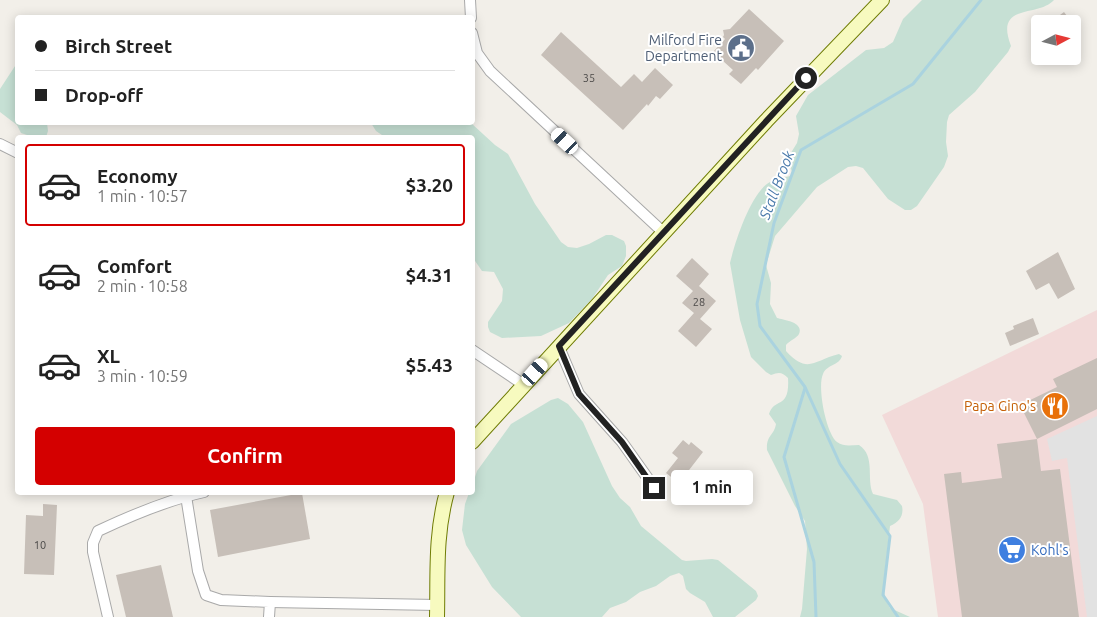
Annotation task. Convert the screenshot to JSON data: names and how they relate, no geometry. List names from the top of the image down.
{
  "water": ["Stall Brook"],
  "places": {
    "public building": ["Milford Fire Department"],
    "restaurant": ["Papa Gino's"],
    "supermarket": ["Kohl's"]
  },
  "house_numbers": ["35", "28", "10"],
  "north": "right",
  "page": {
    "banner": ["Birch Street", "Drop-off"],
    "list": [
      {
        "name": "Economy",
        "note": "1 min · 10:57",
        "value": "$3.20"
      },
      {
        "name": "Comfort",
        "note": "2 min · 10:58",
        "value": "$4.31"
      },
      {
        "name": "XL",
        "note": "3 min · 10:59",
        "value": "$5.43"
      }
    ],
    "buttons": "Confirm",
    "bubble": "1 min"
  }
}
